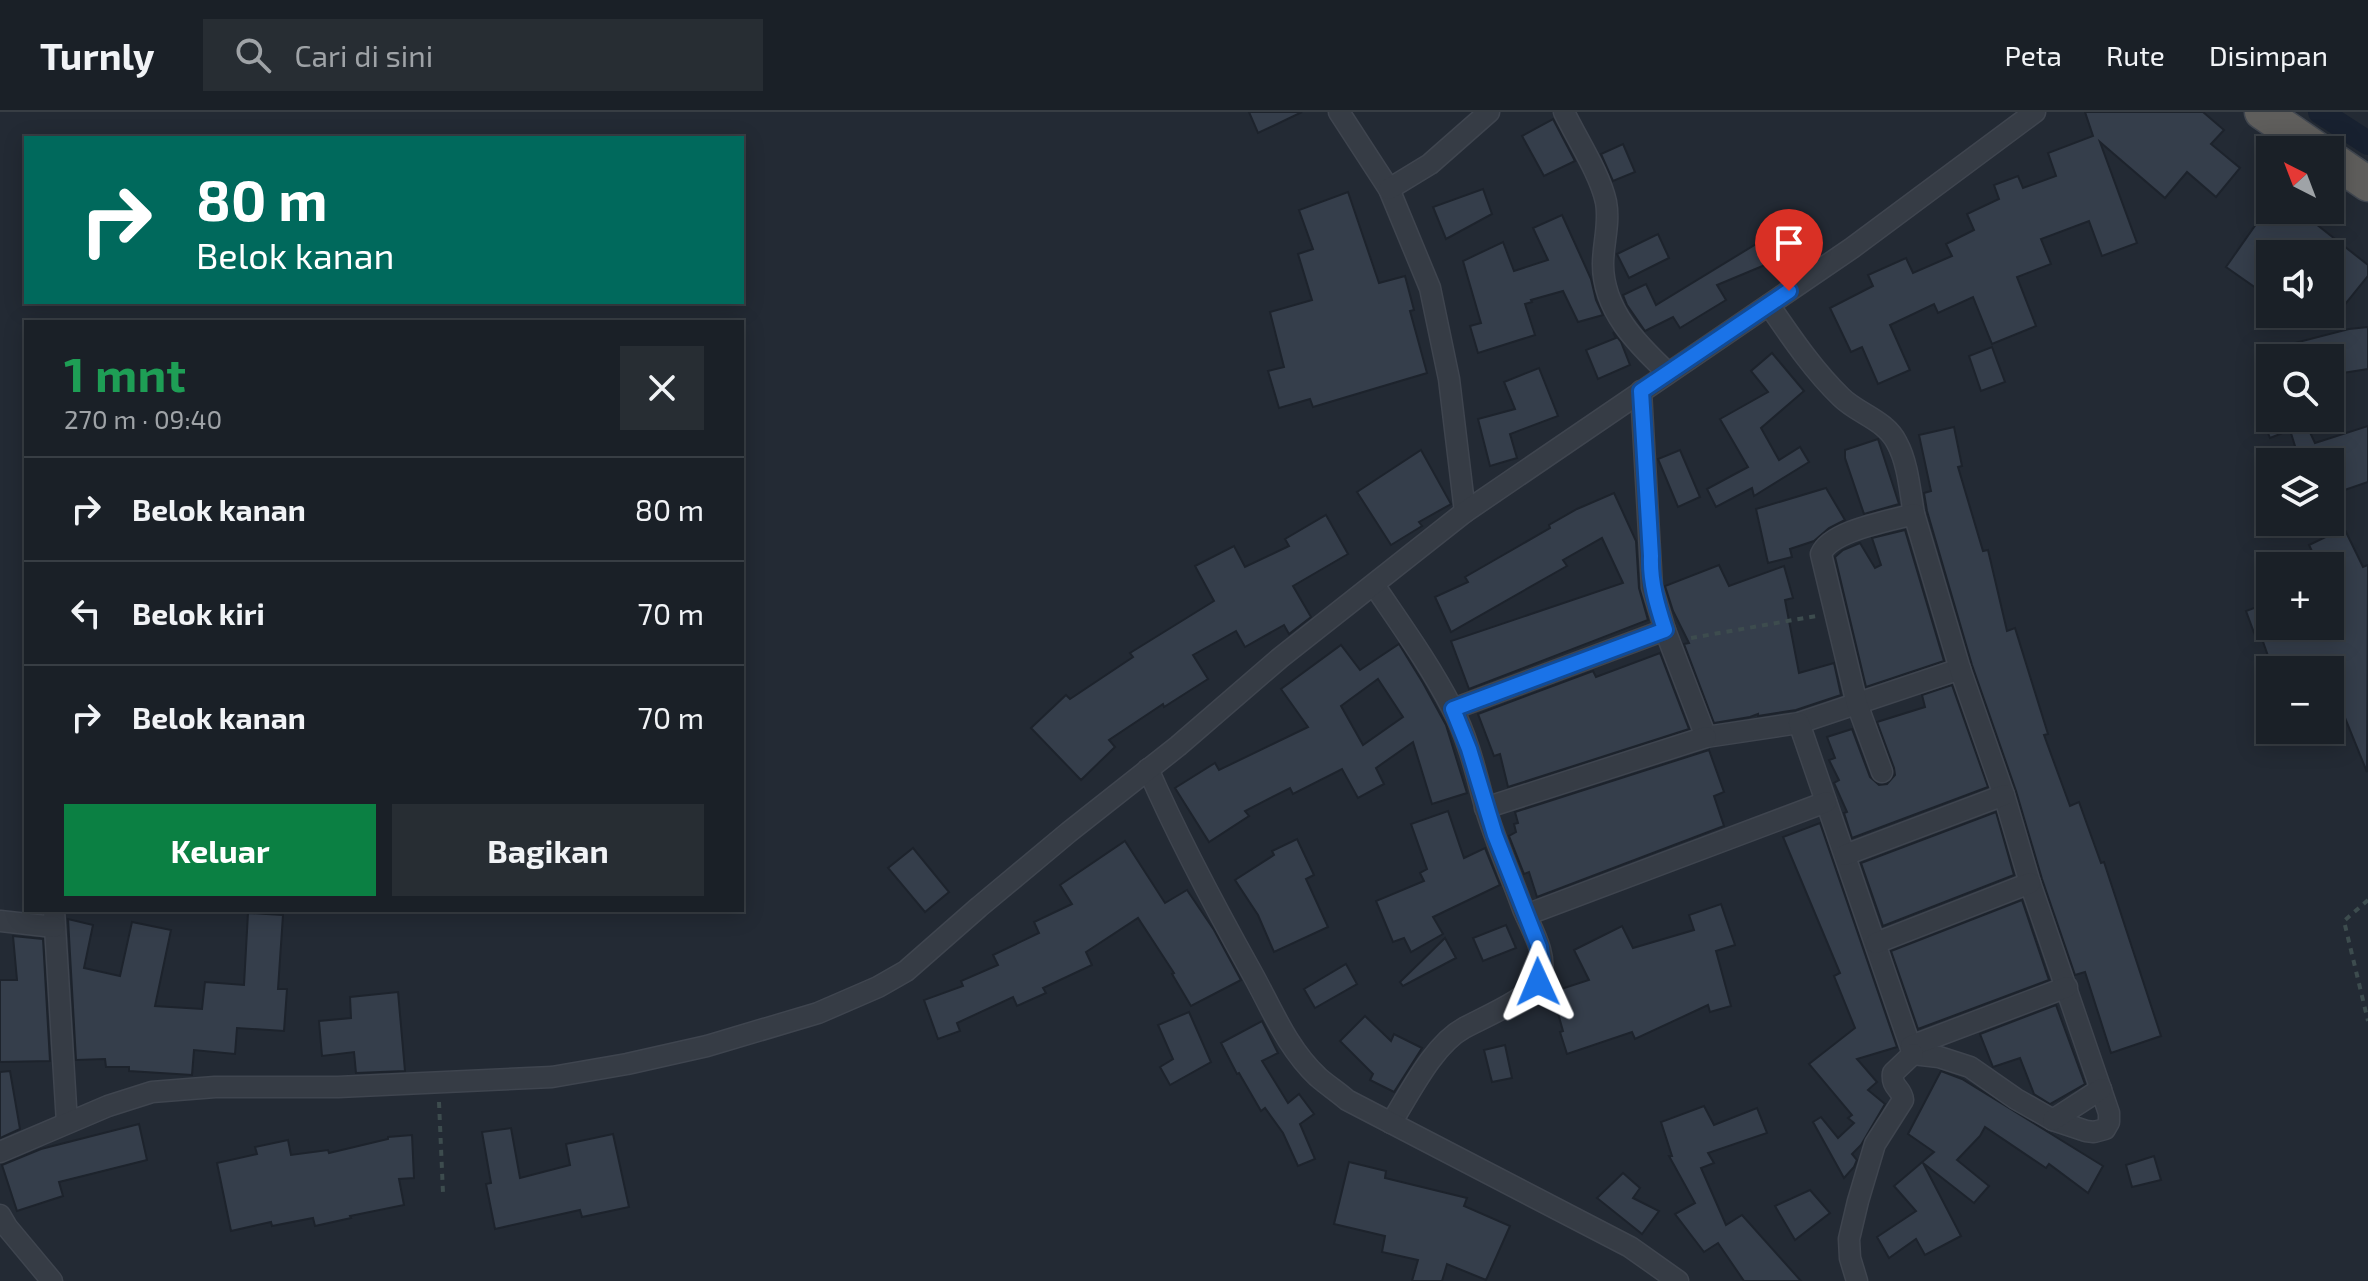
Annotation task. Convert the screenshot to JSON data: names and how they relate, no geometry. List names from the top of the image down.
{
  "north": "top left",
  "page": {
    "header": "Turnly",
    "search": "Cari di sini",
    "nav": ["Peta", "Rute", "Disimpan"],
    "map_buttons": ["+", "−"],
    "turn": ["80 m", "Belok kanan"],
    "heading": ["1 mnt", "270 m · 09:40"],
    "list": [
      {
        "name": "Belok kanan",
        "value": "80 m"
      },
      {
        "name": "Belok kiri",
        "value": "70 m"
      },
      {
        "name": "Belok kanan",
        "value": "70 m"
      }
    ],
    "buttons": ["Keluar", "Bagikan"]
  }
}
